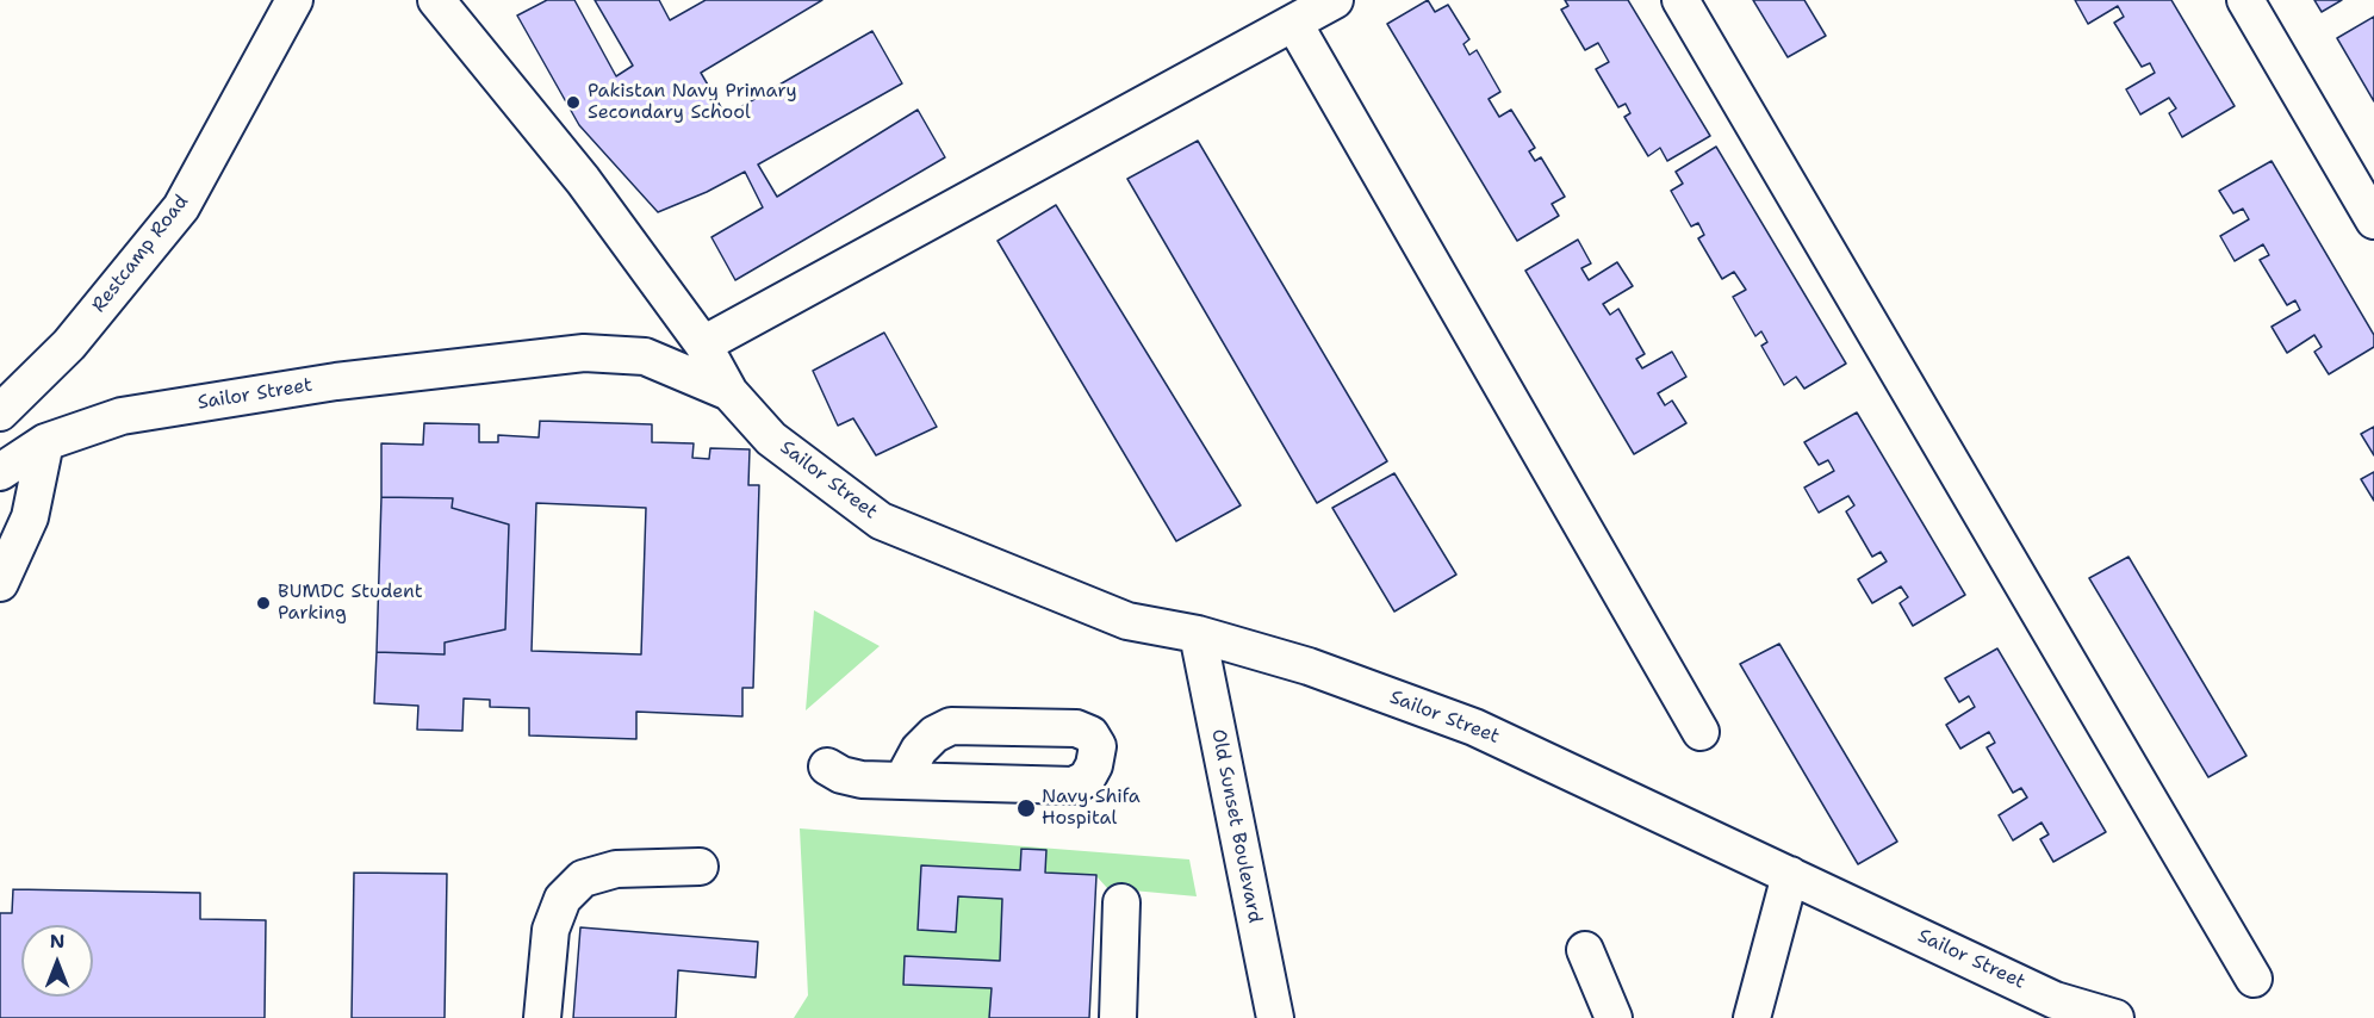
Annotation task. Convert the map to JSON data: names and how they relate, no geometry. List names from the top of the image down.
{
  "streets": {
    "street": ["Restcamp Road", "Sailor Street", "Old Sunset Boulevard"]
  },
  "crossings": [
    ["Sailor Street", "Old Sunset Boulevard"]
  ],
  "places": ["Pakistan Navy Primary Secondary School", "BUMDC Student Parking", "Navy Shifa Hospital"],
  "north": "top"
}
